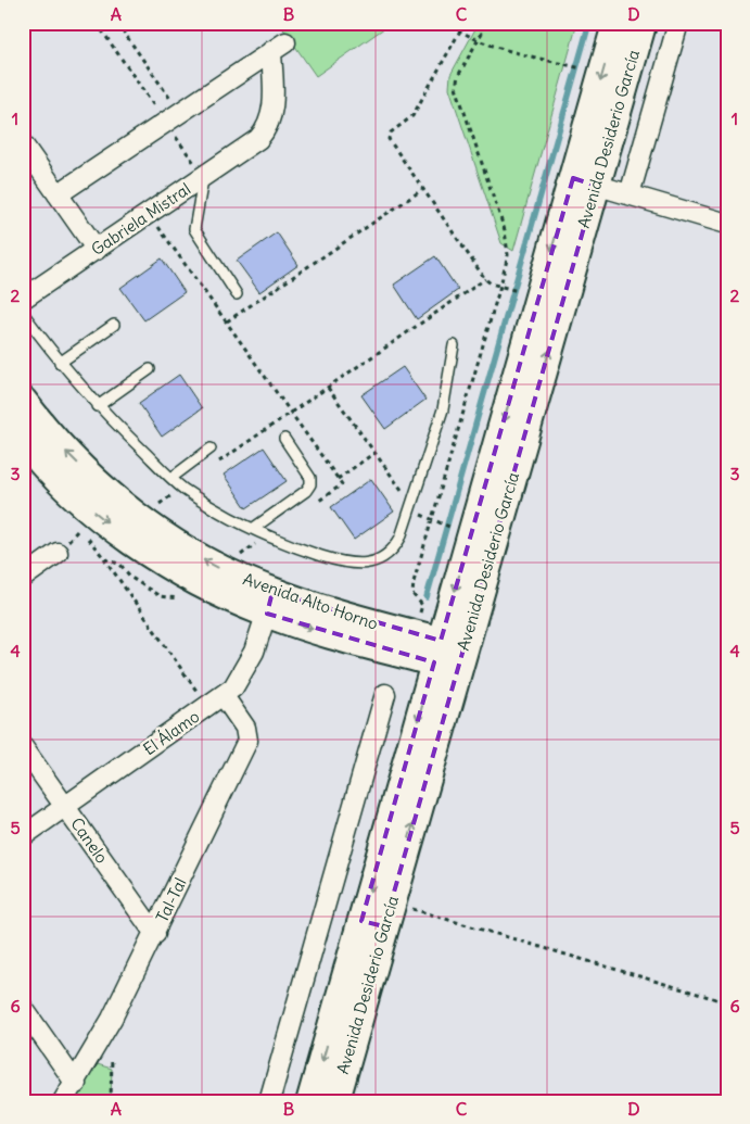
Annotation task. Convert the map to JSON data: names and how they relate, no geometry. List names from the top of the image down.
{
  "streets": {
    "main road": ["Avenida Desiderio García", "Avenida Alto Horno"],
    "street": [
      "Gabriela Mistral",
      "El Álamo",
      "Canelo",
      "Tal-Tal"
    ]
  },
  "crossings": [
    ["Avenida Desiderio García", "Avenida Alto Horno"],
    ["Avenida Alto Horno", "El Álamo"],
    ["El Álamo", "Canelo"],
    ["El Álamo", "Tal-Tal"],
    ["Canelo", "Tal-Tal"]
  ],
  "grid": {
    "columns": [
      "A",
      "B",
      "C",
      "D"
    ],
    "rows": [
      "1",
      "2",
      "3",
      "4",
      "5",
      "6"
    ]
  }
}
